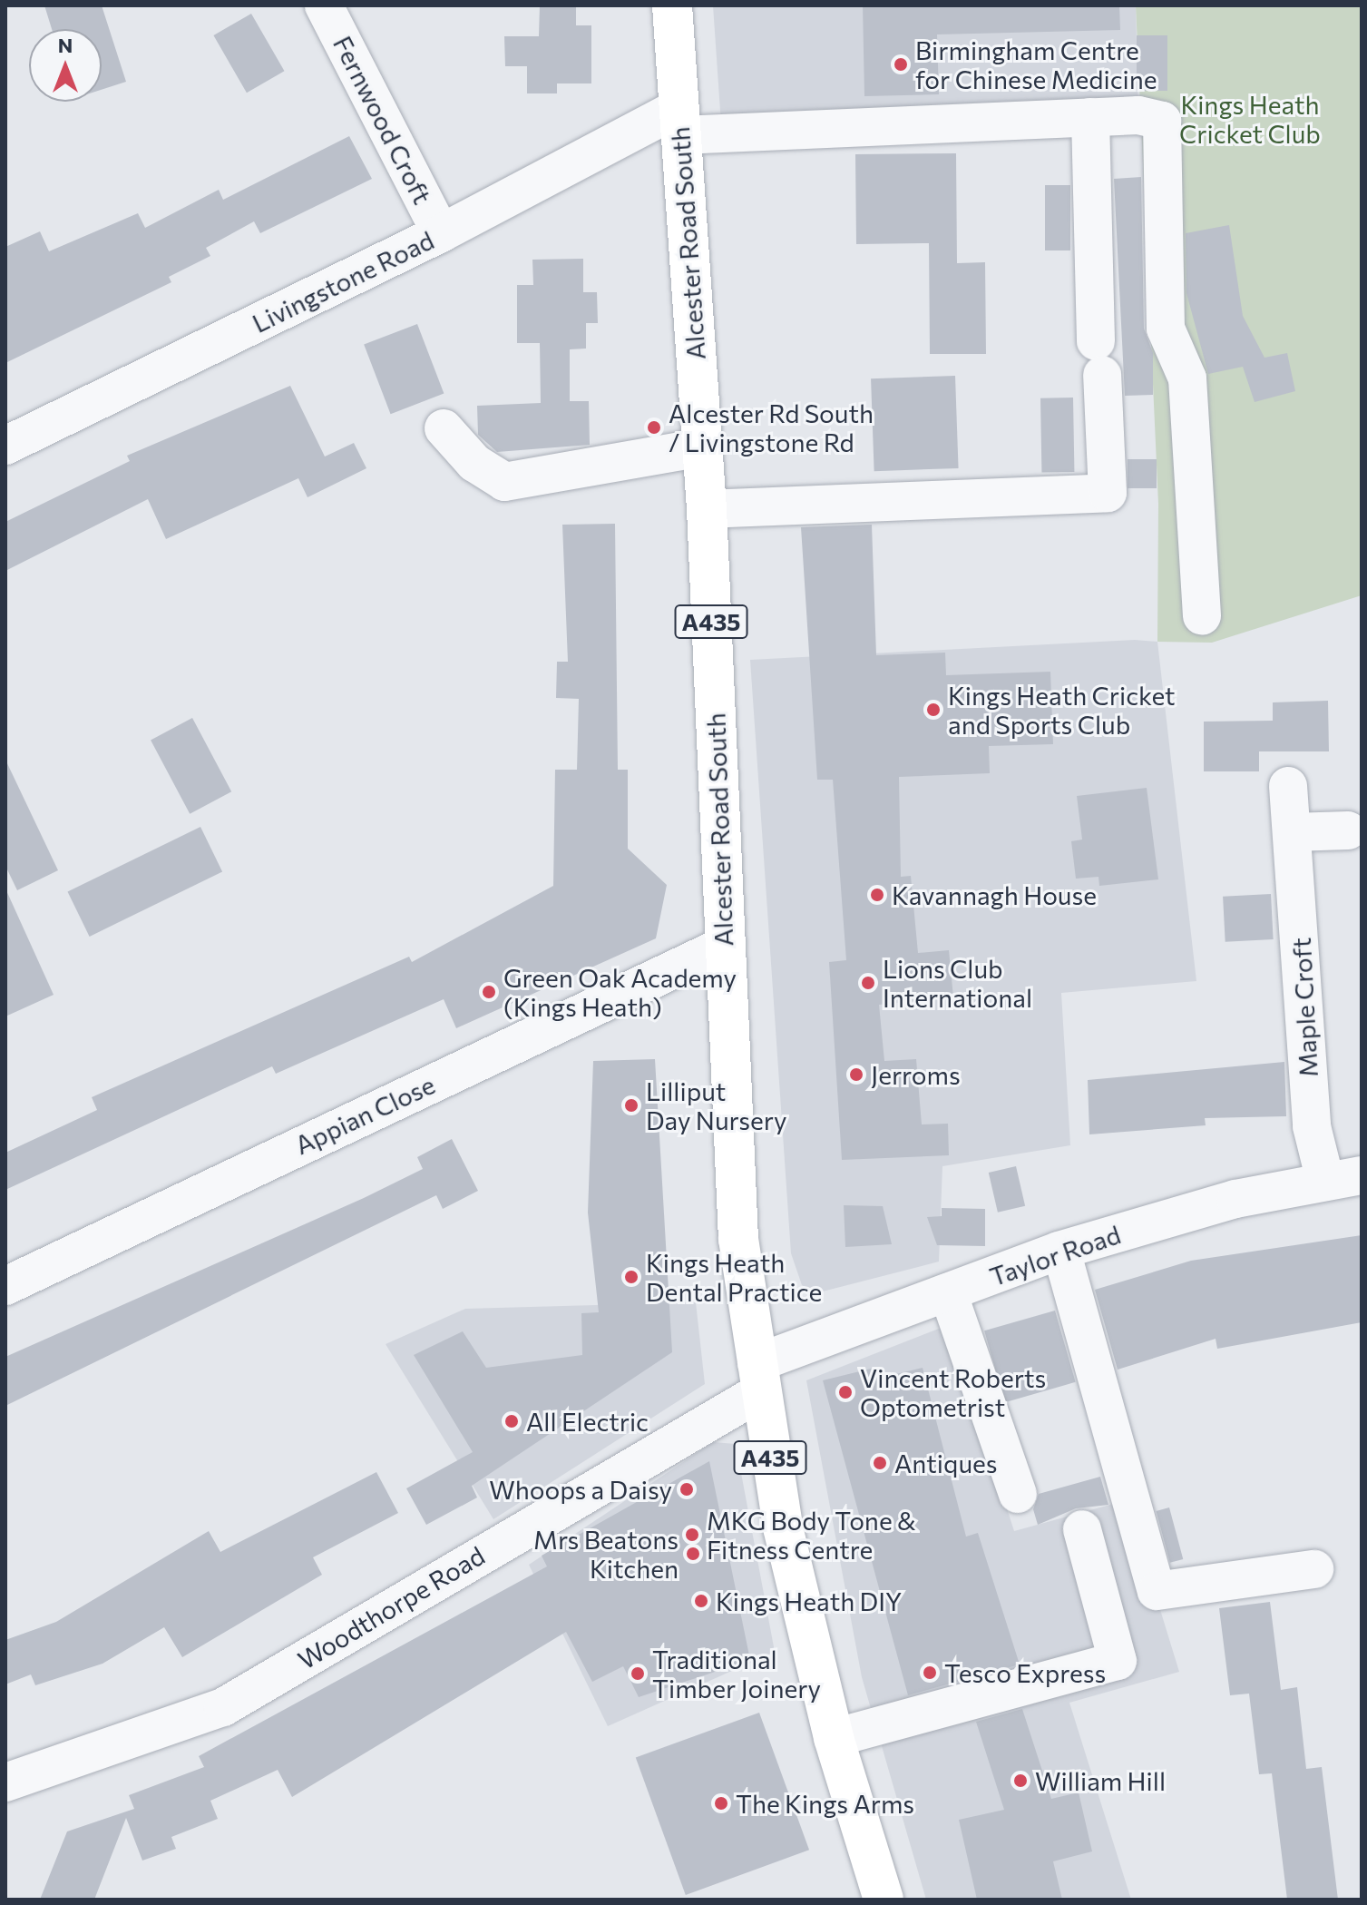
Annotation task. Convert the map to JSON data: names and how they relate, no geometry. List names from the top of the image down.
{
  "streets": {
    "highway": ["Alcester Road South", "A435"],
    "street": [
      "Fernwood Croft",
      "Livingstone Road",
      "Maple Croft",
      "Appian Close",
      "Taylor Road",
      "Woodthorpe Road"
    ]
  },
  "crossings": [
    ["Fernwood Croft", "Livingstone Road"],
    ["Alcester Road South", "Livingstone Road"],
    ["Alcester Road South", "Appian Close"],
    ["Alcester Road South", "Taylor Road"],
    ["Alcester Road South", "Woodthorpe Road"],
    ["Maple Croft", "Taylor Road"],
    ["Taylor Road", "Woodthorpe Road"]
  ],
  "parks": ["Kings Heath Cricket Club"],
  "places": [
    "Birmingham Centre for Chinese Medicine",
    "Alcester Rd South / Livingstone Rd",
    "Kings Heath Cricket and Sports Club",
    "Kavannagh House",
    "Lions Club International",
    "Green Oak Academy (Kings Heath)",
    "Jerroms",
    "Lilliput Day Nursery",
    "Kings Heath Dental Practice",
    "Vincent Roberts Optometrist",
    "All Electric",
    "Antiques",
    "Whoops a Daisy",
    "MKG Body Tone & Fitness Centre",
    "Mrs Beatons Kitchen",
    "Kings Heath DIY",
    "Tesco Express",
    "Traditional Timber Joinery",
    "William Hill",
    "The Kings Arms"
  ],
  "north": "top"
}
